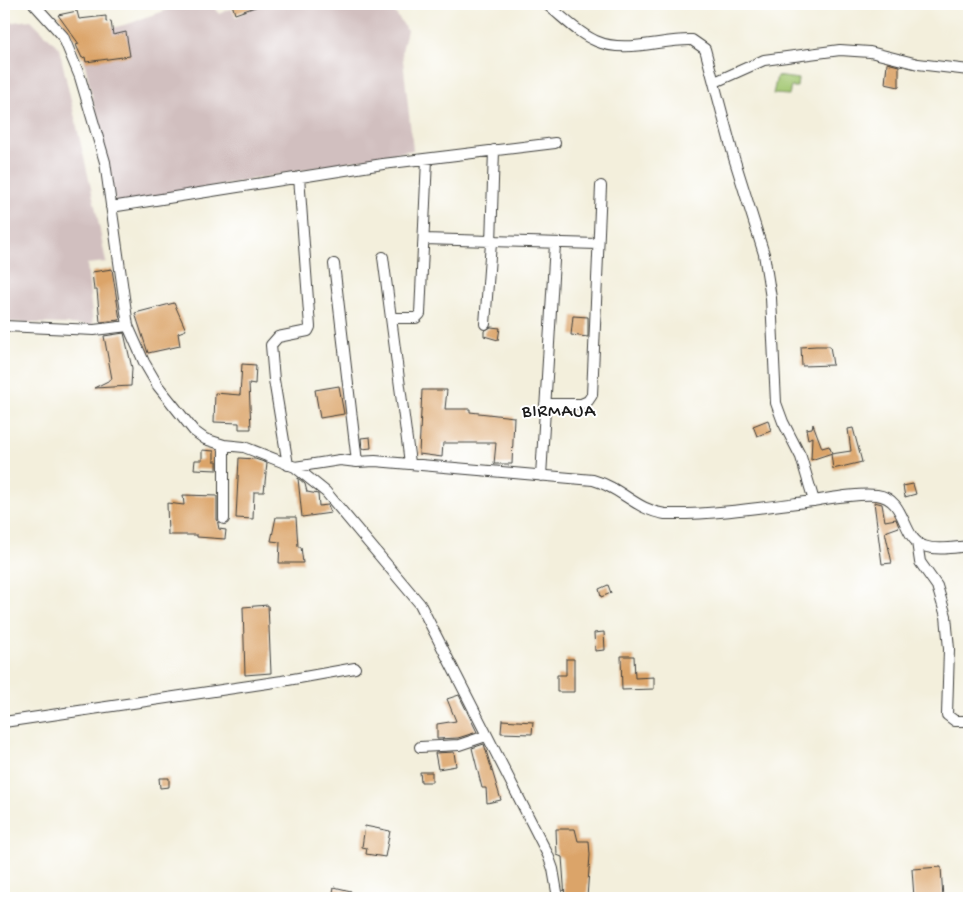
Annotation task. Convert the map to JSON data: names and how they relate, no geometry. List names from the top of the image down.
{
  "districts": ["BIRMAUA"]
}
